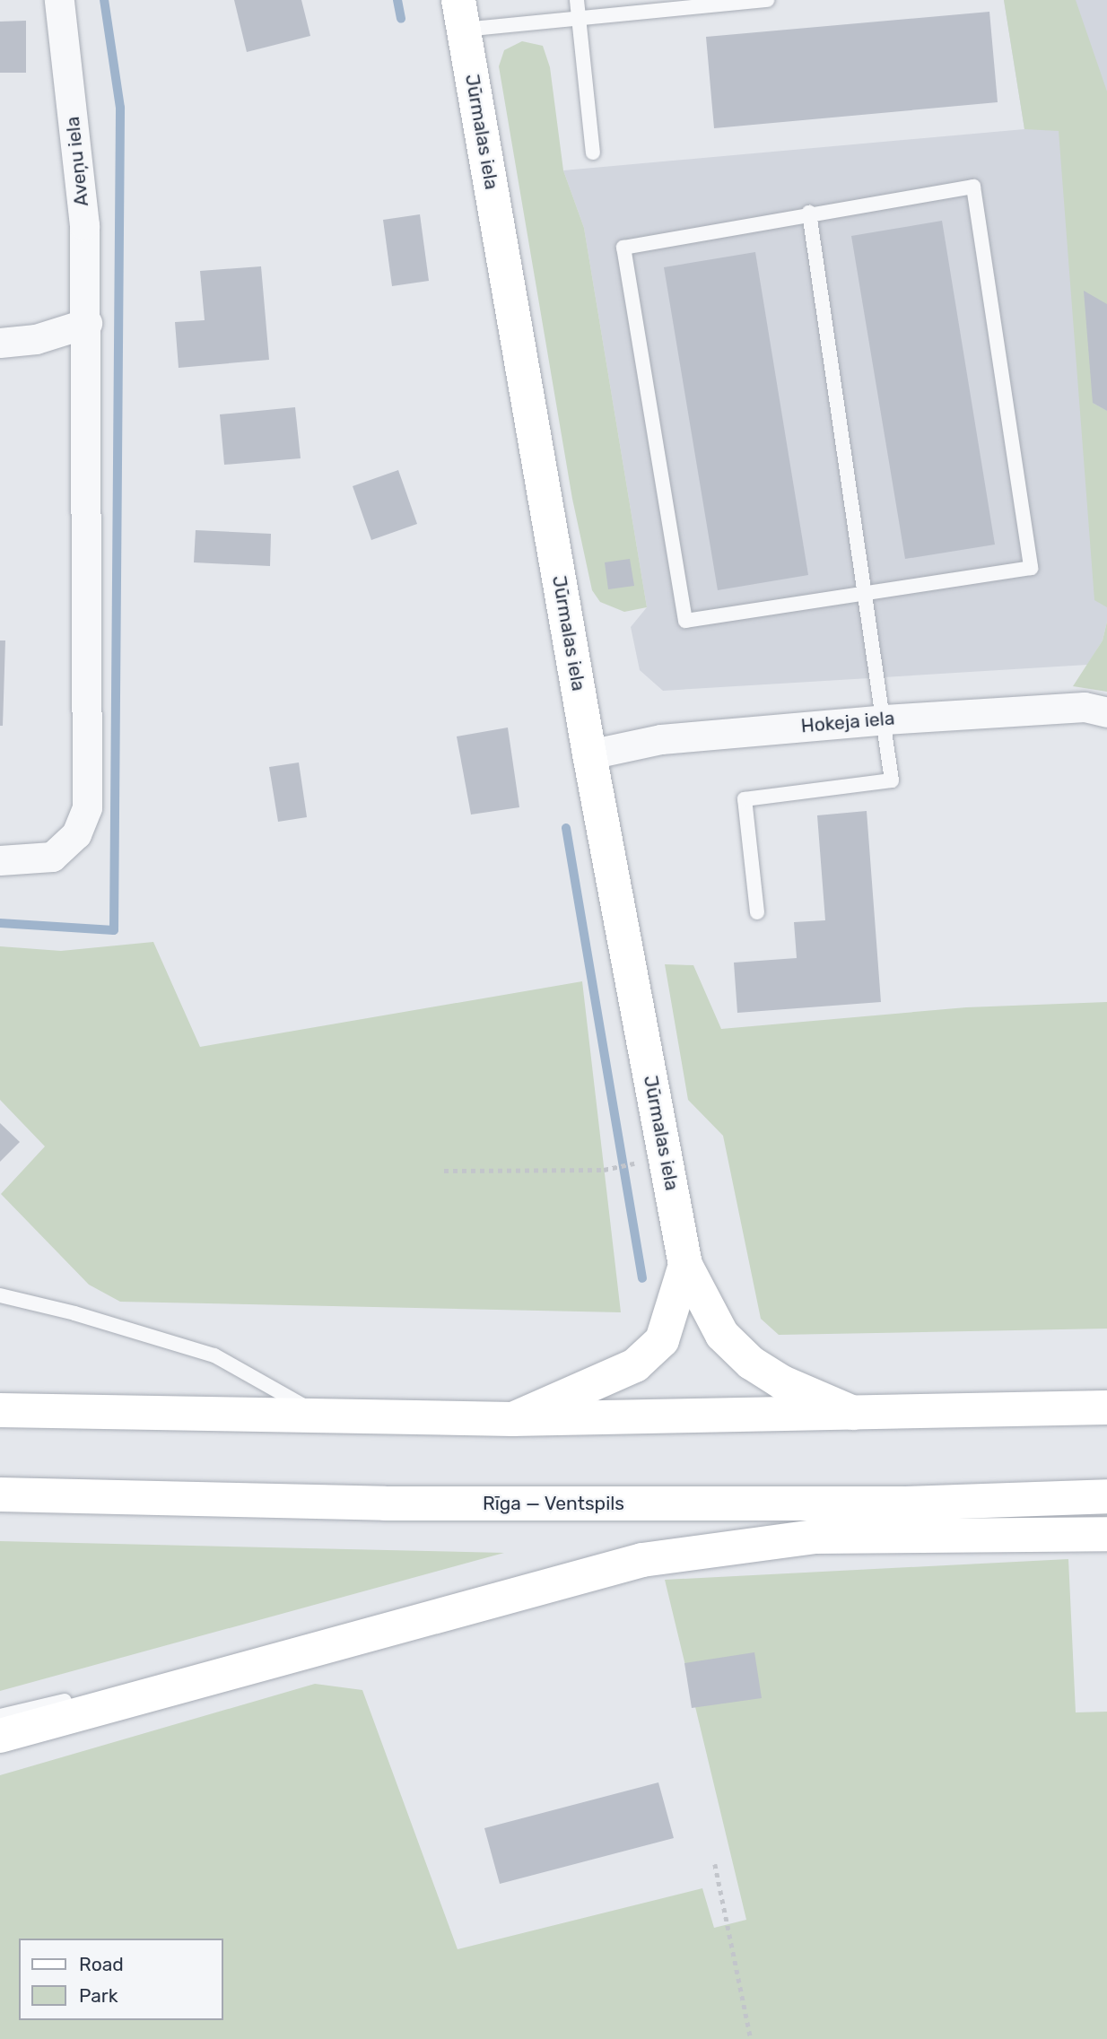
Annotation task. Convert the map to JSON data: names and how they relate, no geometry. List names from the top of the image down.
{
  "streets": {
    "main road": ["Jūrmalas iela", "Rīga — Ventspils"],
    "street": ["Aveņu iela", "Hokeja iela"]
  },
  "crossings": [
    ["Jūrmalas iela", "Hokeja iela"]
  ],
  "legend": ["Road", "Park"]
}
